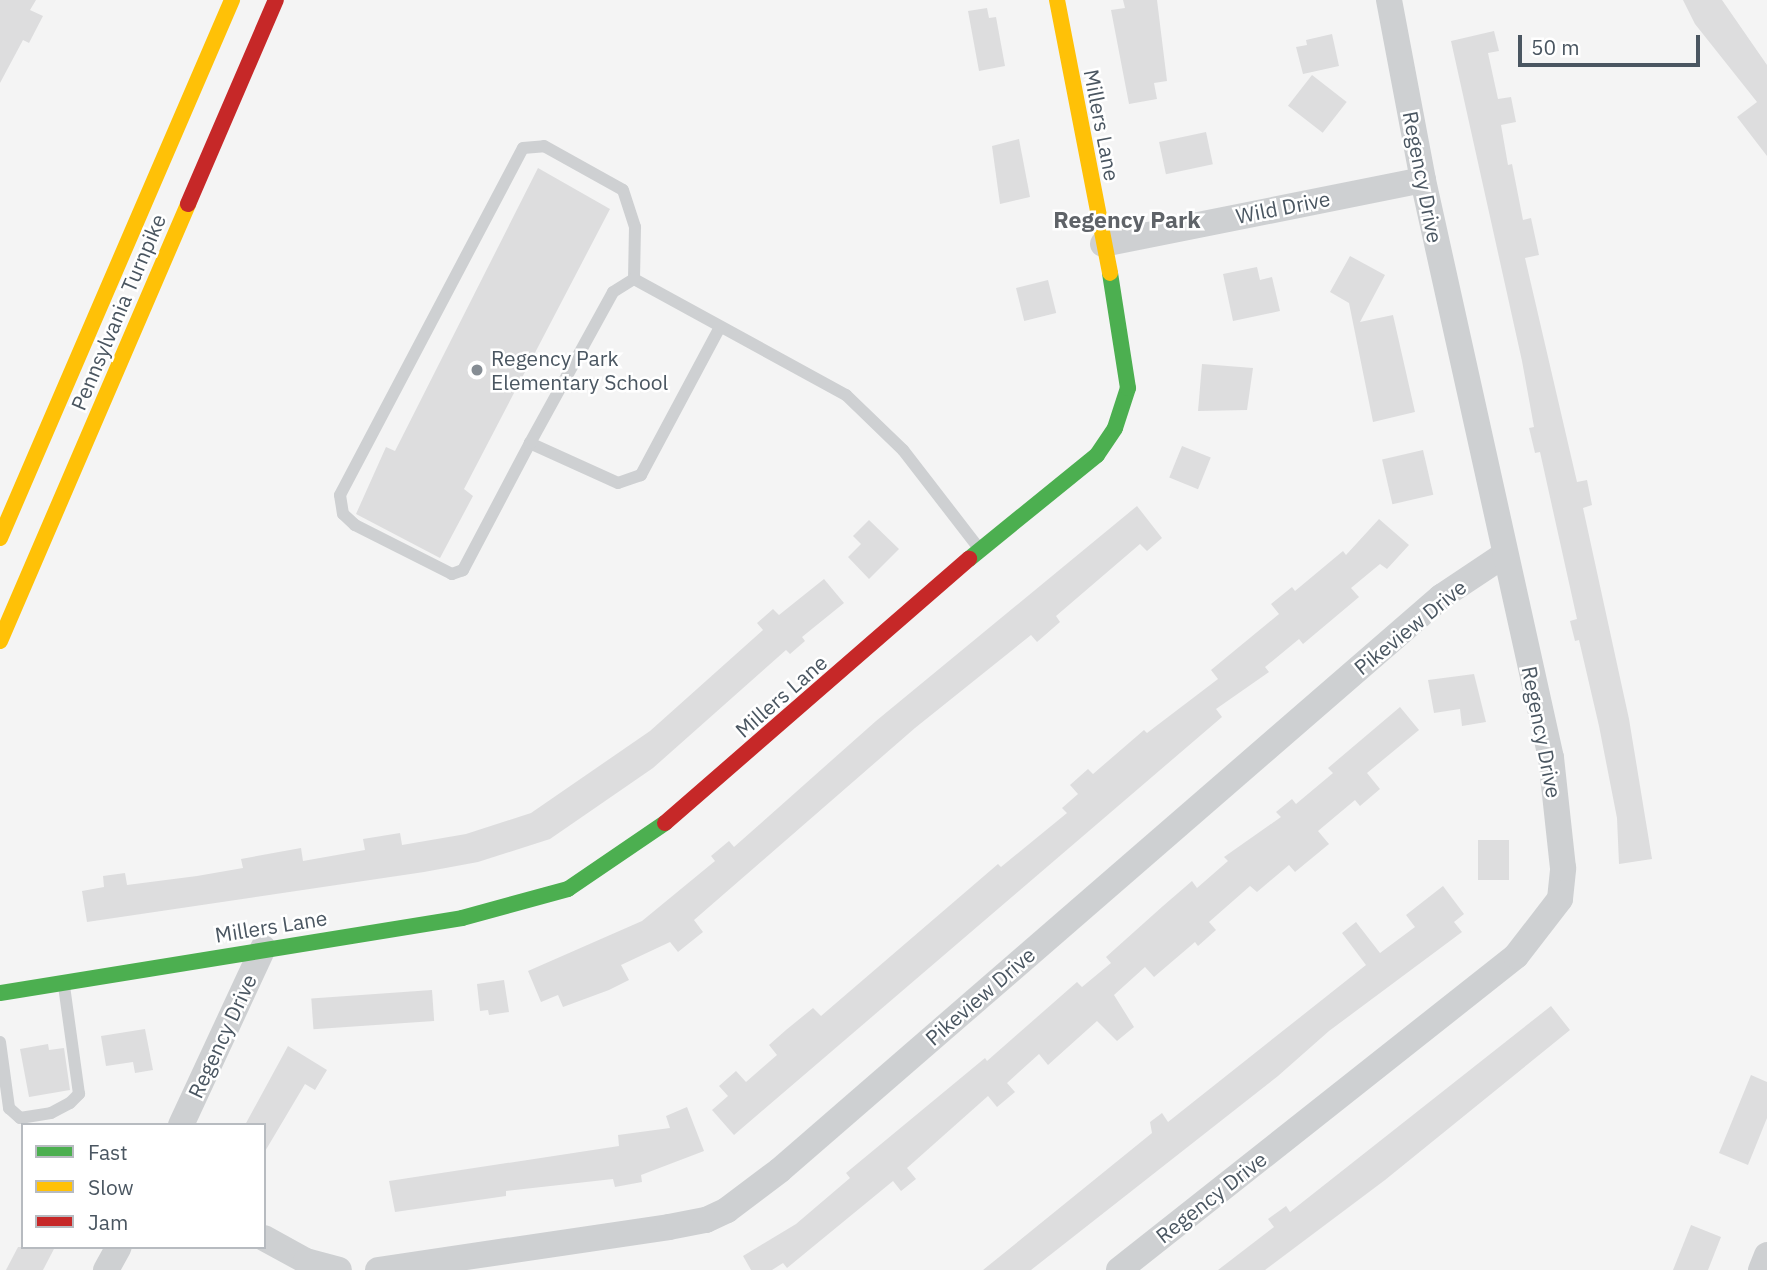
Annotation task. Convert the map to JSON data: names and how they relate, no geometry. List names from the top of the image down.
{
  "streets": {
    "main road": ["Millers Lane", "Pennsylvania Turnpike"],
    "street": ["Regency Drive", "Wild Drive", "Pikeview Drive"]
  },
  "crossings": [
    ["Millers Lane", "Regency Drive"],
    ["Millers Lane", "Wild Drive"],
    ["Regency Drive", "Wild Drive"],
    ["Regency Drive", "Pikeview Drive"]
  ],
  "districts": ["Regency Park"],
  "places": ["Regency Park Elementary School"],
  "legend": ["Fast", "Slow", "Jam"],
  "scale_bar": "50 m"
}
